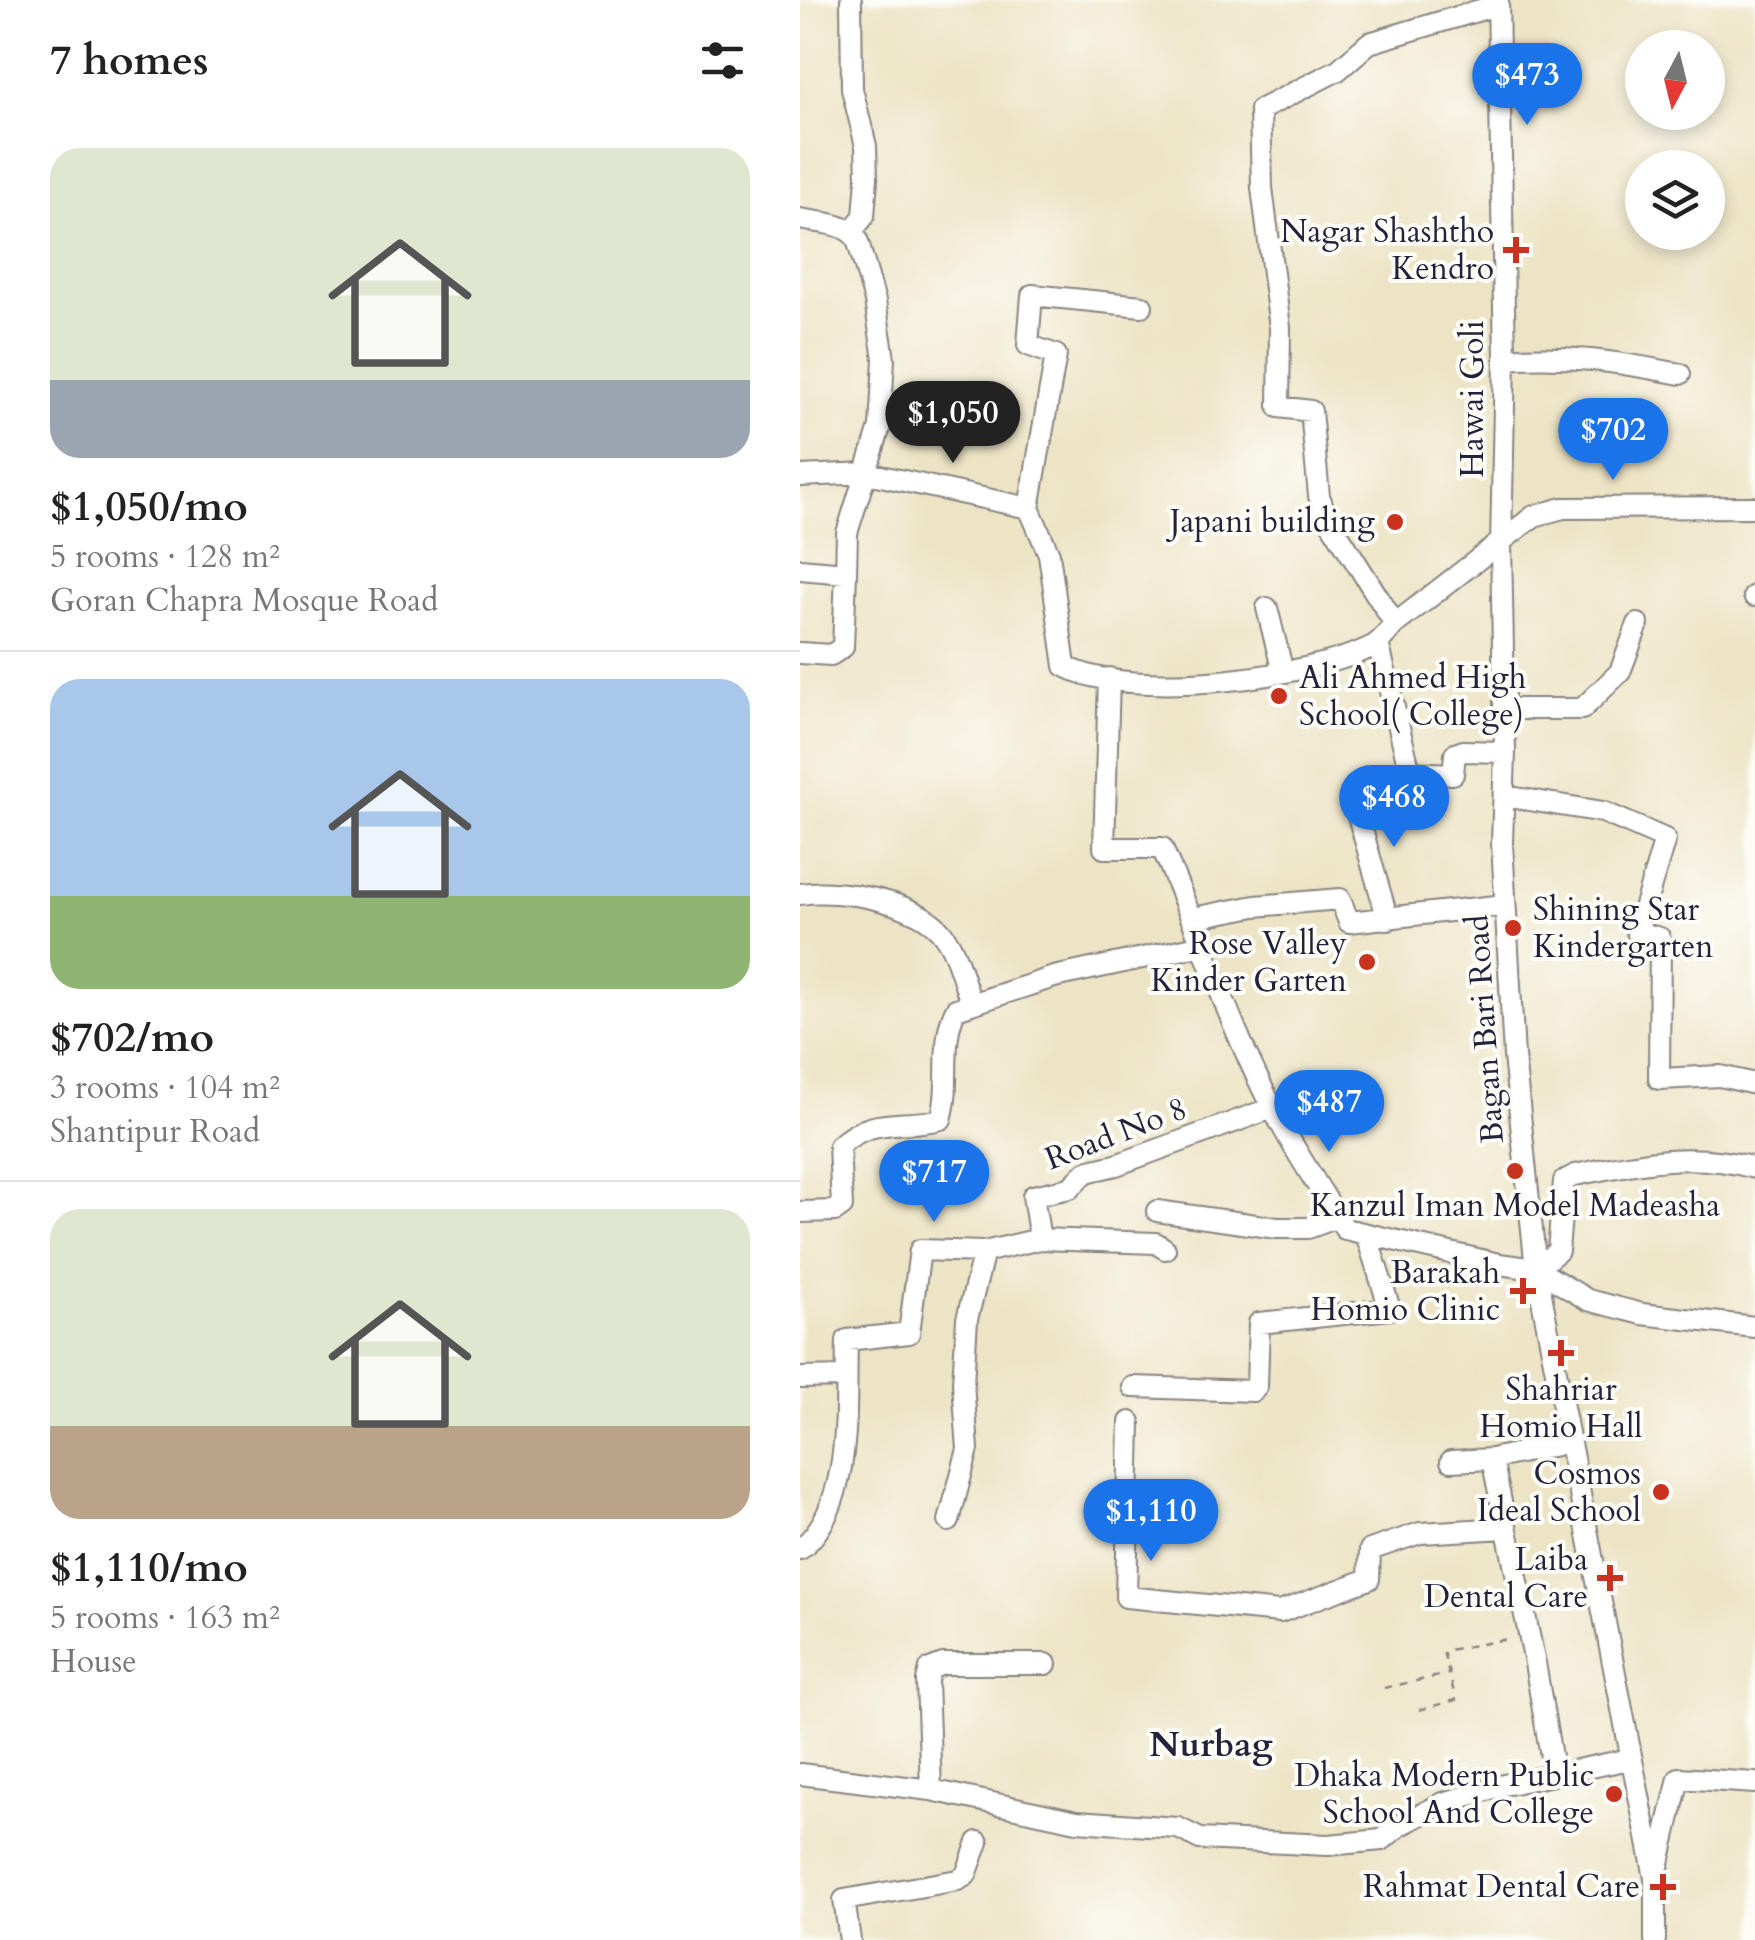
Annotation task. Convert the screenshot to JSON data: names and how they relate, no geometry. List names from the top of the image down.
{
  "streets": {
    "street": ["Hawai Goli", "Bagan Bari Road", "Road No 8"]
  },
  "crossings": [
    ["Hawai Goli", "Bagan Bari Road"]
  ],
  "districts": ["Nurbag"],
  "places": {
    "health": [
      "Nagar Shashtho Kendro",
      "Barakah Homio Clinic",
      "Shahriar Homio Hall",
      "Laiba Dental Care",
      "Rahmat Dental Care"
    ],
    "other": [
      "Japani building",
      "Ali Ahmed High School( College)",
      "Shining Star Kindergarten",
      "Rose Valley Kinder Garten",
      "Kanzul Iman Model Madeasha",
      "Cosmos Ideal School",
      "Dhaka Modern Public School And College"
    ]
  },
  "north": "bottom",
  "page": {
    "heading": "7 homes",
    "price": [
      "$473",
      "$1,050",
      "$702",
      "$468",
      "$487",
      "$717",
      "$1,110"
    ],
    "list": [
      {
        "name": "$1,050/mo",
        "note": "5 rooms · 128 m² · Goran Chapra Mosque Road"
      },
      {
        "name": "$702/mo",
        "note": "3 rooms · 104 m² · Shantipur Road"
      },
      {
        "name": "$1,110/mo",
        "note": "5 rooms · 163 m² · House"
      }
    ]
  }
}
